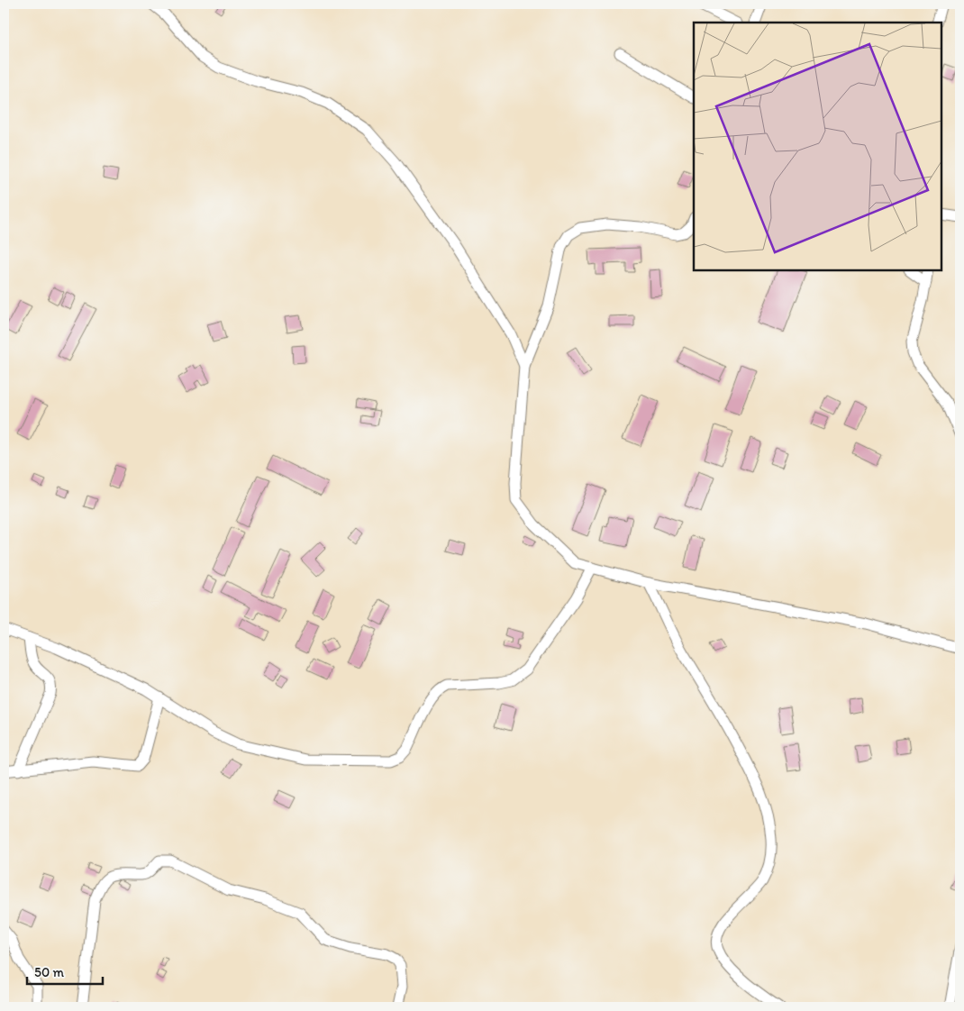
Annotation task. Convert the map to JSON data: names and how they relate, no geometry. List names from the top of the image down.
{
  "scale_bar": "50 m"
}
